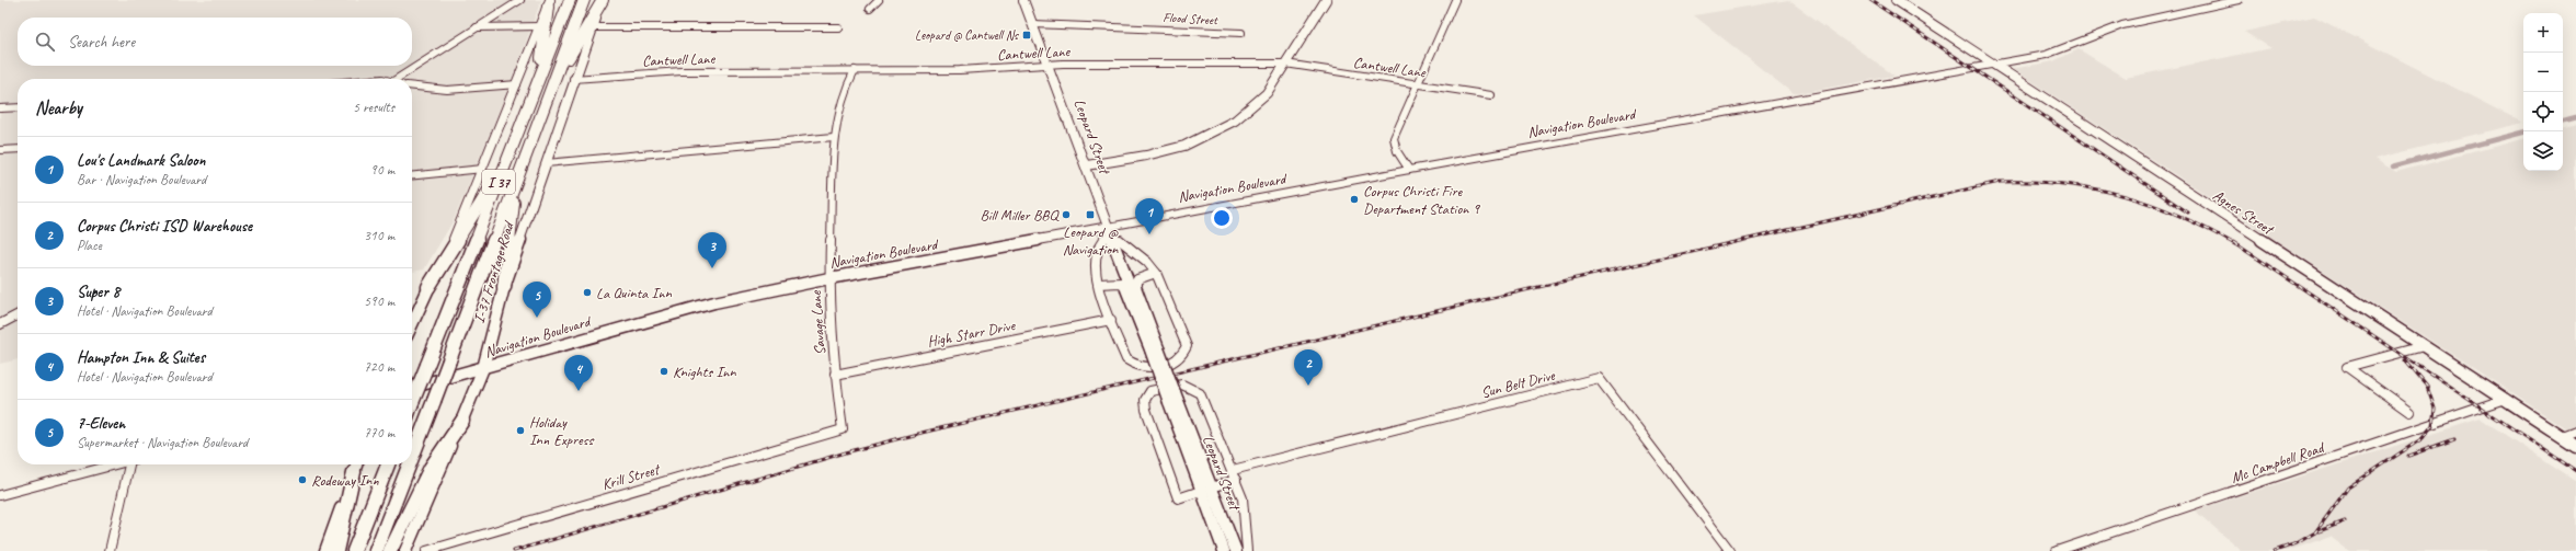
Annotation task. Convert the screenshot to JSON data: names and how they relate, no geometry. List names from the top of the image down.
{
  "streets": {
    "highway": ["I 37"],
    "main road": [
      "Navigation Boulevard",
      "Leopard Street",
      "Agnes Street",
      "I-37 Frontage Road"
    ],
    "street": [
      "Flood Street",
      "Cantwell Lane",
      "Savage Lane",
      "High Starr Drive",
      "Sun Belt Drive",
      "Mc Campbell Road",
      "Krill Street"
    ]
  },
  "crossings": [
    ["Flood Street", "Leopard Street"],
    ["Cantwell Lane", "Leopard Street"],
    ["Cantwell Lane", "I-37 Frontage Road"],
    ["Cantwell Lane", "Savage Lane"],
    ["Navigation Boulevard", "Leopard Street"],
    ["Navigation Boulevard", "Agnes Street"],
    ["Navigation Boulevard", "I-37 Frontage Road"],
    ["Navigation Boulevard", "Savage Lane"],
    ["Agnes Street", "Mc Campbell Road"],
    ["Savage Lane", "High Starr Drive"],
    ["Savage Lane", "Krill Street"]
  ],
  "places": {
    "transit": ["Leopard @ Cantwell Ns", "Leopard @ Navigation"],
    "other": [
      "Corpus Christi Fire Department Station 9",
      "Bill Miller BBQ",
      "La Quinta Inn",
      "Knights Inn",
      "Holiday Inn Express",
      "Rodeway Inn"
    ]
  },
  "page": {
    "map_buttons": ["+", "−"],
    "search": "Search here",
    "heading": ["Nearby", "5 results"],
    "list": [
      {
        "mark": "1",
        "name": "Lou's Landmark Saloon",
        "note": "Bar · Navigation Boulevard",
        "value": "90 m"
      },
      {
        "mark": "2",
        "name": "Corpus Christi ISD Warehouse",
        "note": "Place",
        "value": "310 m"
      },
      {
        "mark": "3",
        "name": "Super 8",
        "note": "Hotel · Navigation Boulevard",
        "value": "590 m"
      },
      {
        "mark": "4",
        "name": "Hampton Inn & Suites",
        "note": "Hotel · Navigation Boulevard",
        "value": "720 m"
      },
      {
        "mark": "5",
        "name": "7-Eleven",
        "note": "Supermarket · Navigation Boulevard",
        "value": "770 m"
      }
    ],
    "pins": [
      "1",
      "3",
      "5",
      "2",
      "4"
    ]
  }
}
